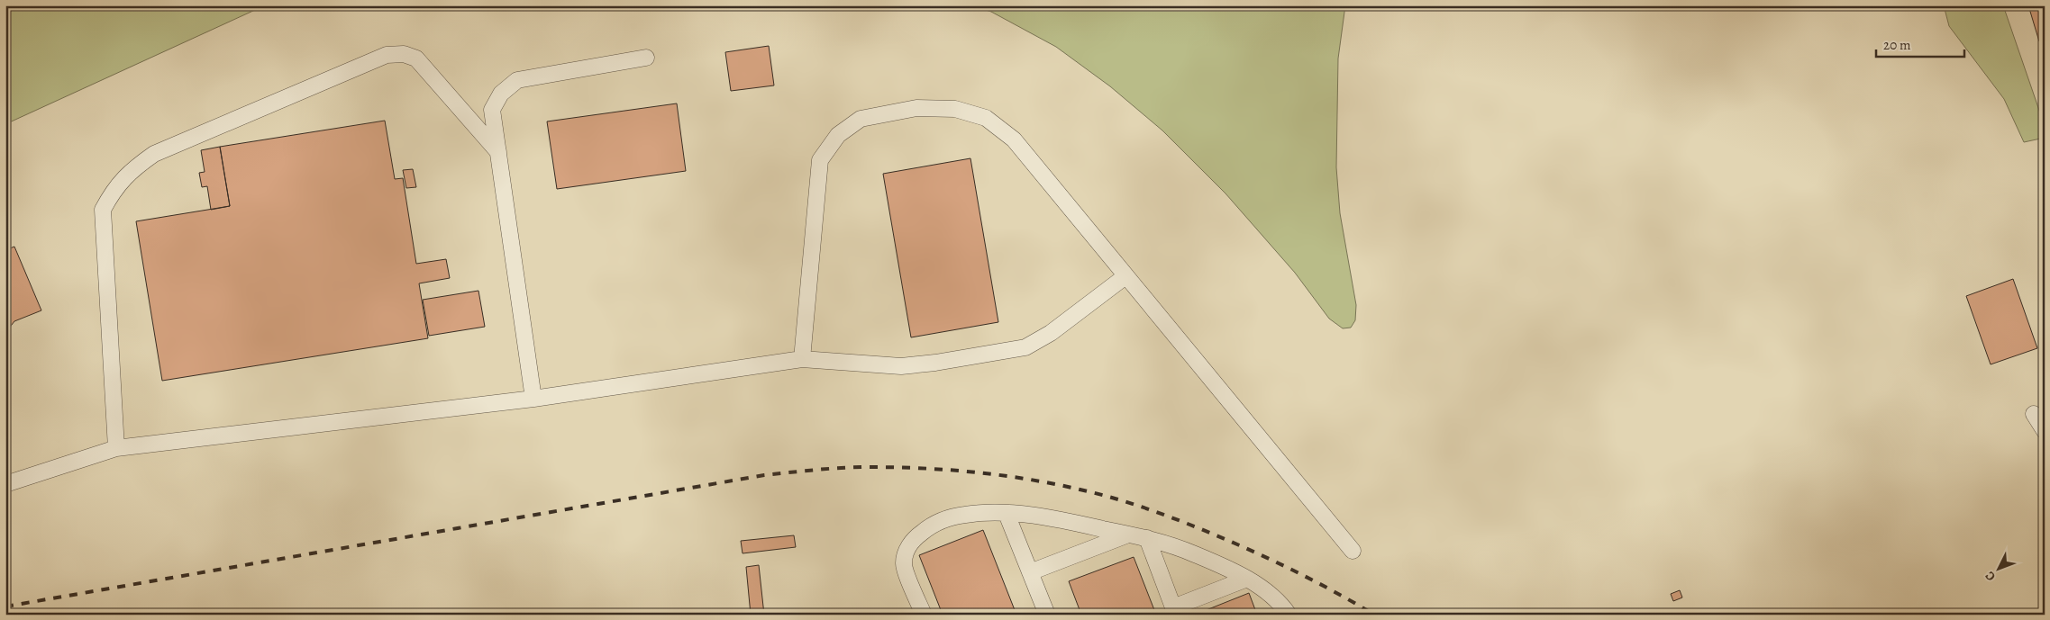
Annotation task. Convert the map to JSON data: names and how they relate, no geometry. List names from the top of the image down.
{
  "scale_bar": "20 m",
  "north": "bottom left"
}
